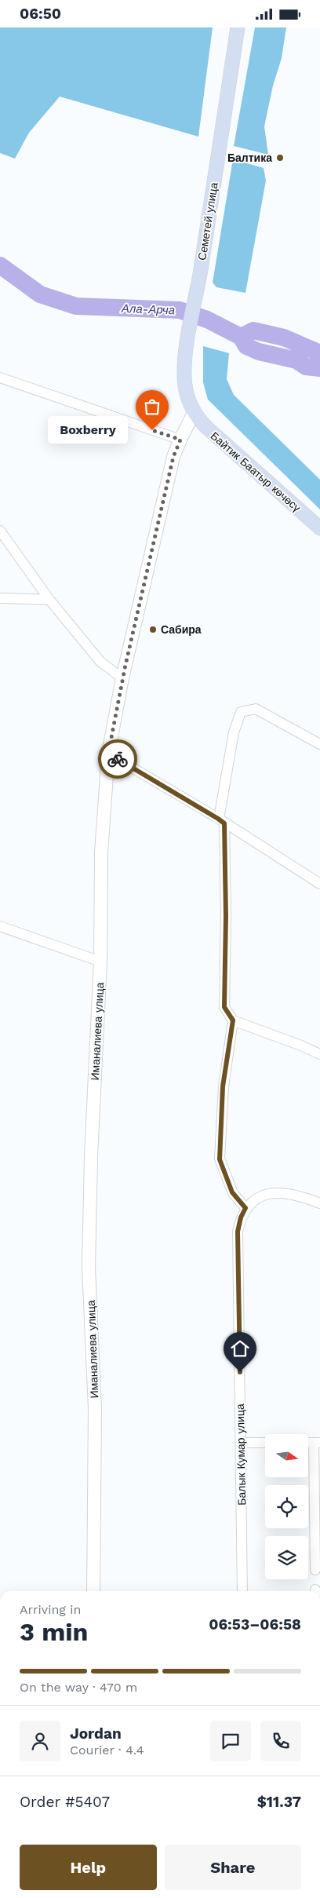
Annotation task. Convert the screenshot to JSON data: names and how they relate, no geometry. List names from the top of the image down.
{
  "streets": {
    "main road": ["Семетей улица", "Байтик Баатыр көчөсү"],
    "street": ["Иманалиева улица", "Балык Кумар улица"]
  },
  "crossings": [
    ["Семетей улица", "Байтик Баатыр көчөсү"],
    ["Семетей улица", "Иманалиева улица"],
    ["Байтик Баатыр көчөсү", "Иманалиева улица"]
  ],
  "water": ["Ала-Арча"],
  "places": ["Балтика", "Boxberry", "Сабира"],
  "north": "right",
  "page": {
    "status": "06:50",
    "bubble": "Boxberry",
    "heading": ["3 min", "Arriving in", "06:53–06:58"],
    "panel": [
      "Jordan",
      "Courier · 4.4",
      "Order #5407",
      "$11.37"
    ],
    "bar": "On the way · 470 m",
    "buttons": ["Help", "Share"]
  }
}
